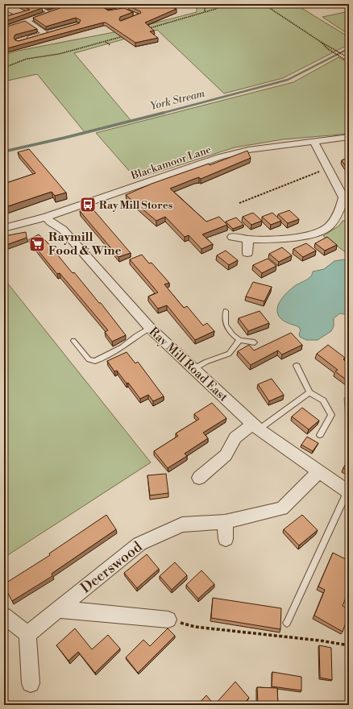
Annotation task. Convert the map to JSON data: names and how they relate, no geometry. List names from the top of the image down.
{
  "streets": {
    "street": ["Blackamoor Lane", "Ray Mill Road East", "Deerswood"]
  },
  "crossings": [
    ["Blackamoor Lane", "Ray Mill Road East"],
    ["Ray Mill Road East", "Deerswood"]
  ],
  "water": ["York Stream"],
  "places": {
    "bus stop": ["Ray Mill Stores"],
    "supermarket": ["Raymill Food & Wine"]
  }
}
